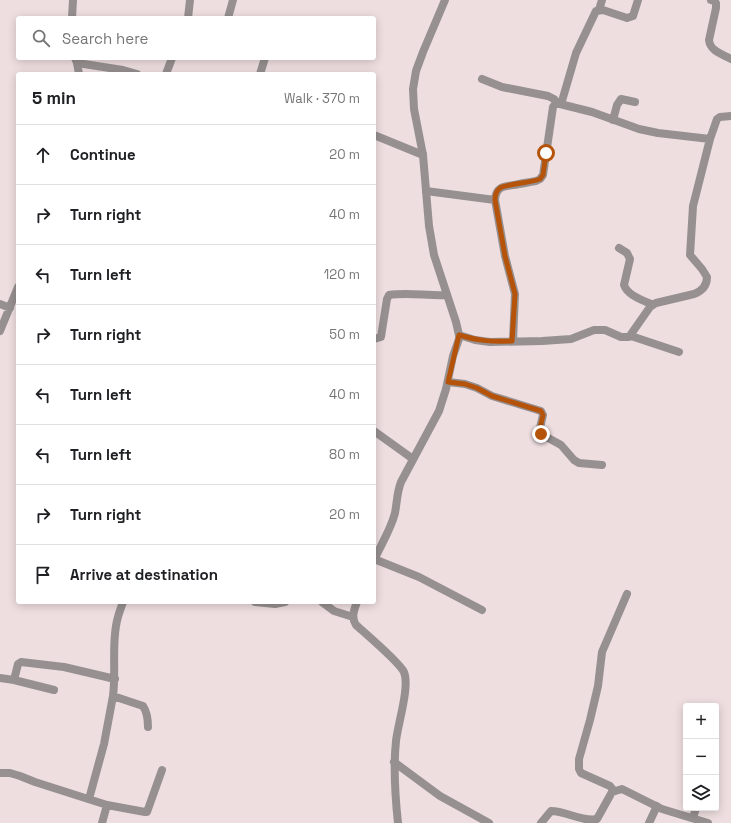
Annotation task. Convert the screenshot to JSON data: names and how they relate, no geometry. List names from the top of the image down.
{
  "page": {
    "search": "Search here",
    "heading": ["5 min", "Walk · 370 m"],
    "list": [
      ["Continue", "20 m"],
      ["Turn right", "40 m"],
      ["Turn left", "120 m"],
      ["Turn right", "50 m"],
      ["Turn left", "40 m"],
      ["Turn left", "80 m"],
      ["Turn right", "20 m"],
      "Arrive at destination"
    ],
    "map_buttons": ["+", "−"]
  }
}
